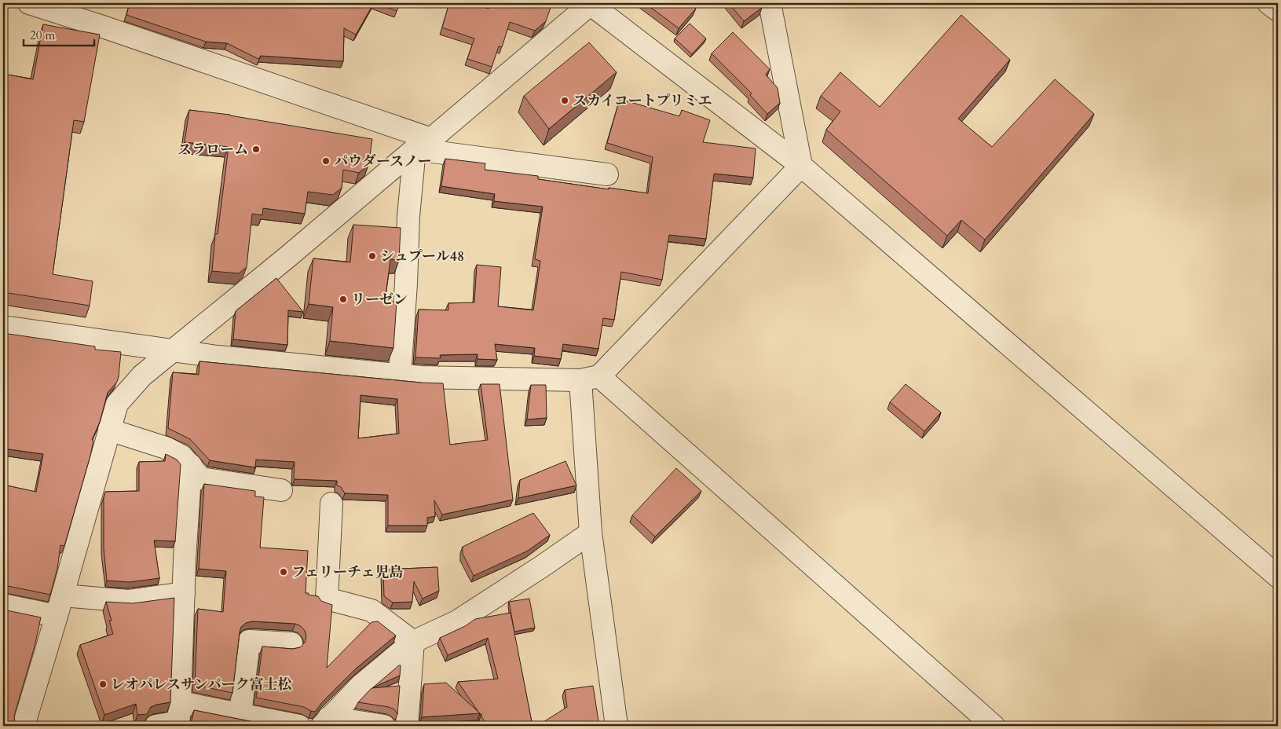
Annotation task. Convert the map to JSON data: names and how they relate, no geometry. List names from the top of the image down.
{
  "places": [
    "スカイコートプリミエ",
    "スラローム",
    "パウダースノー",
    "シュプール48",
    "リーゼン",
    "フェリーチェ児島",
    "レオパレスサンパーク富士松"
  ],
  "scale_bar": "20 m"
}
